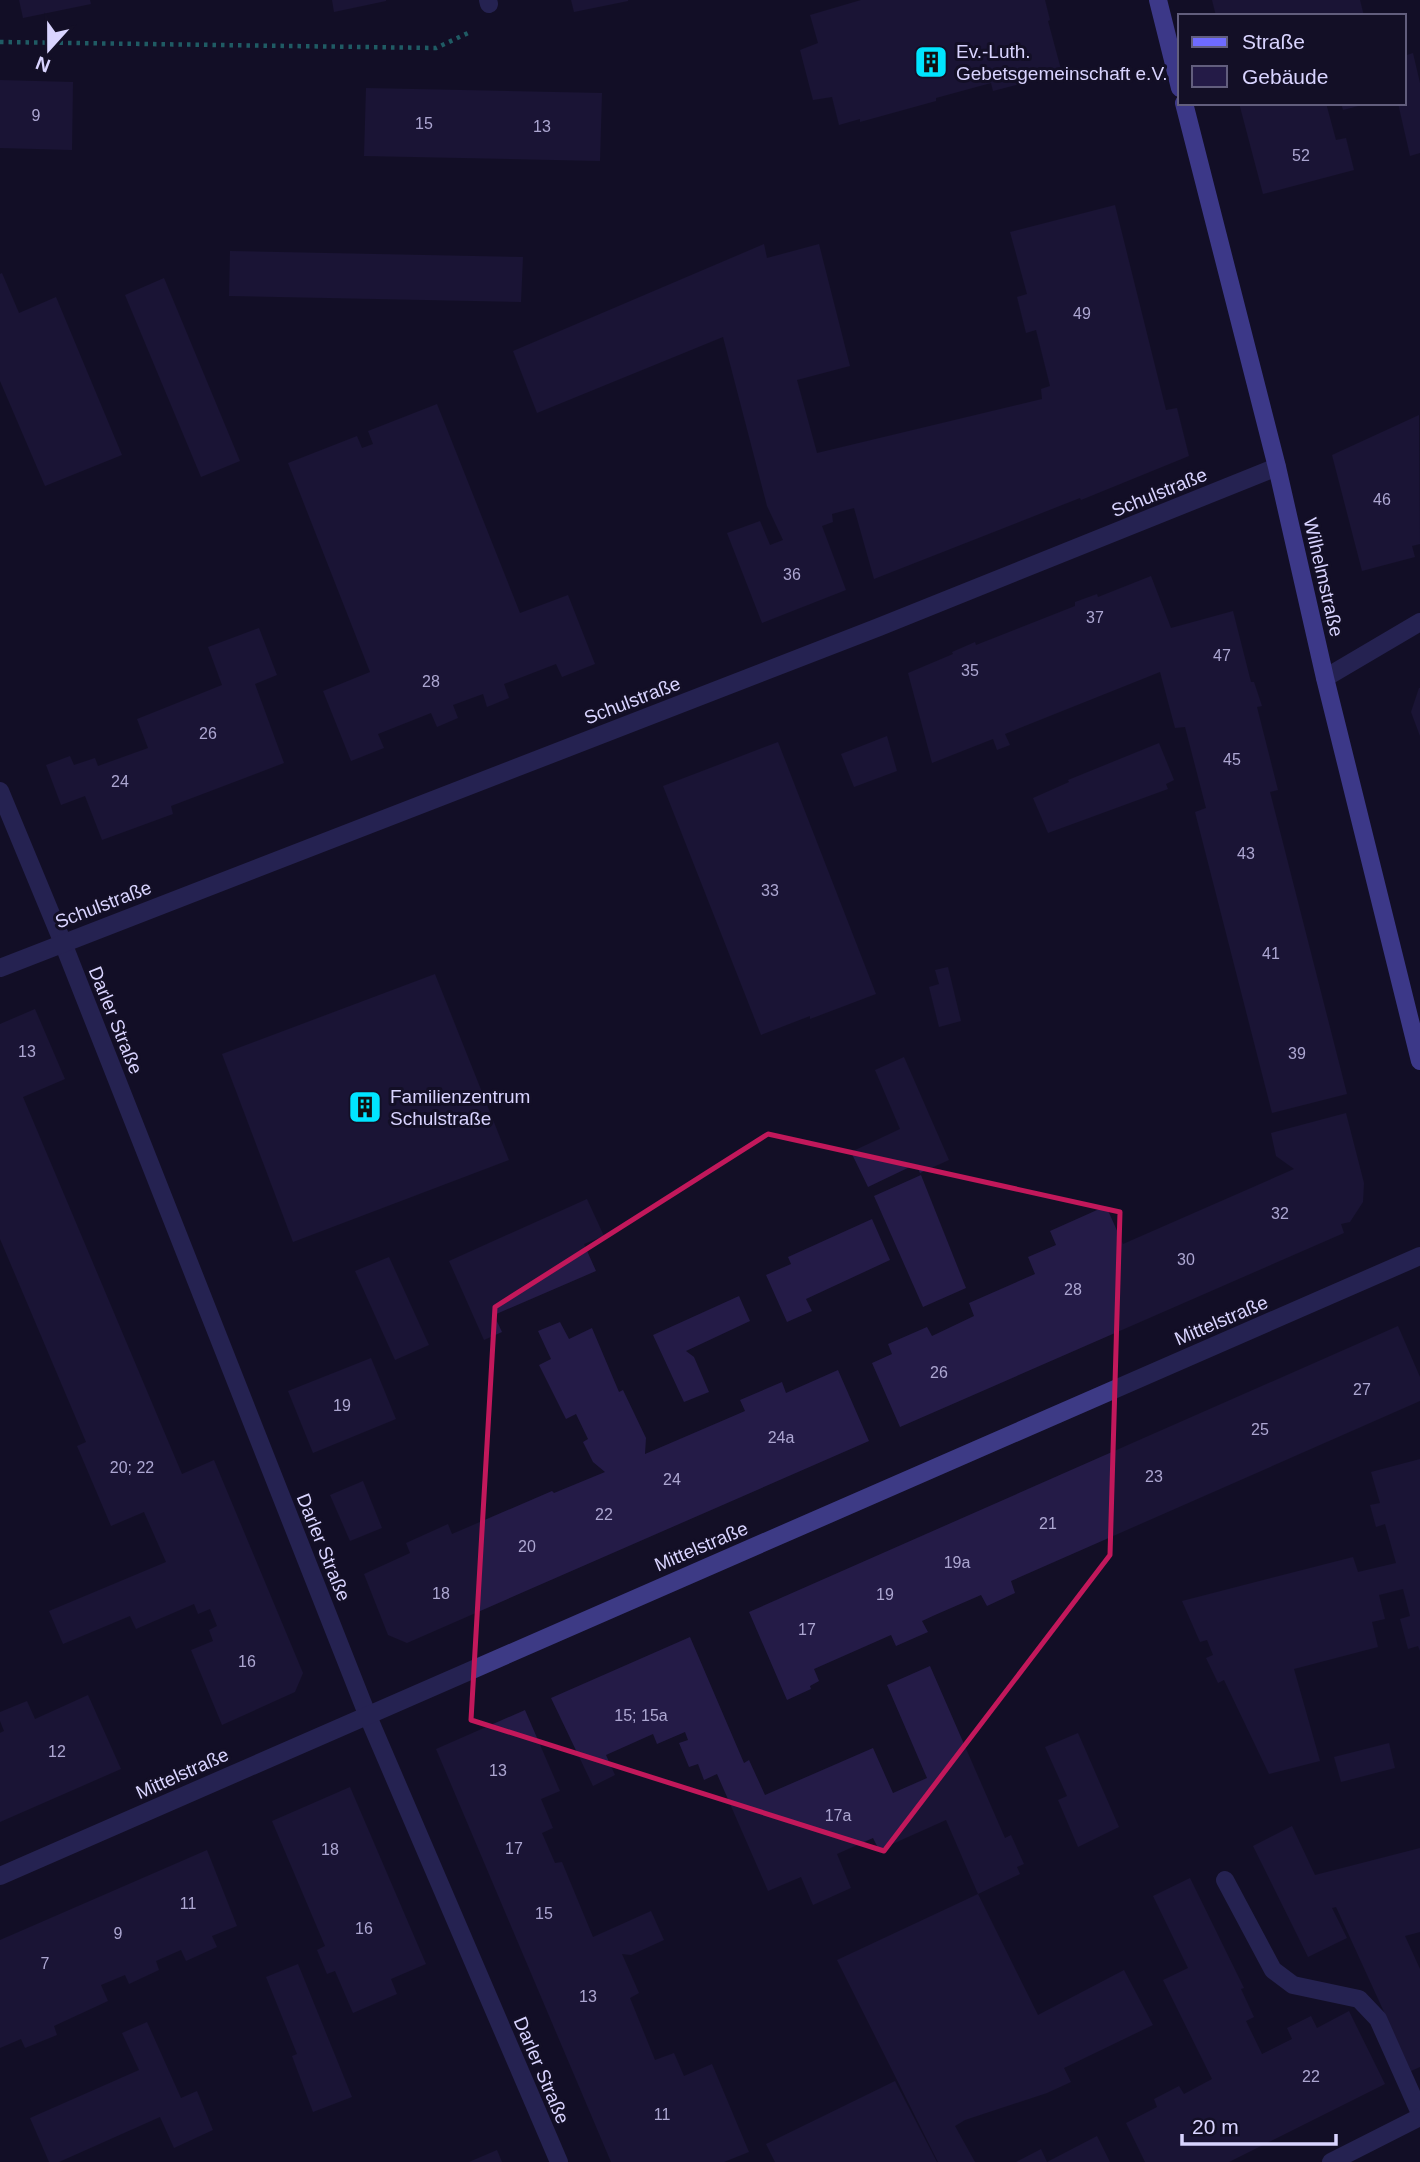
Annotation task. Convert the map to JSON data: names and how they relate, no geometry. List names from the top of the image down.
{
  "streets": {
    "street": [
      "Schulstraße",
      "Wilhelmstraße",
      "Darler Straße",
      "Mittelstraße"
    ]
  },
  "crossings": [
    ["Schulstraße", "Wilhelmstraße"],
    ["Schulstraße", "Darler Straße"],
    ["Darler Straße", "Mittelstraße"]
  ],
  "places": {
    "building": ["Ev.-Luth. Gebetsgemeinschaft e.V.", "Familienzentrum Schulstraße"]
  },
  "house_numbers": [
    "9",
    "15",
    "13",
    "52",
    "49",
    "46",
    "36",
    "37",
    "47",
    "35",
    "28",
    "26",
    "45",
    "24",
    "43",
    "33",
    "41",
    "13",
    "39",
    "32",
    "30",
    "28",
    "26",
    "27",
    "19",
    "25",
    "24a",
    "20; 22",
    "23",
    "24",
    "22",
    "21",
    "20",
    "19a",
    "18",
    "19",
    "17",
    "16",
    "15; 15a",
    "12",
    "13",
    "17a",
    "17",
    "18",
    "11",
    "15",
    "16",
    "9",
    "7",
    "13",
    "22",
    "11"
  ],
  "legend": ["Straße", "Gebäude"],
  "scale_bar": "20 m",
  "north": "bottom"
}
